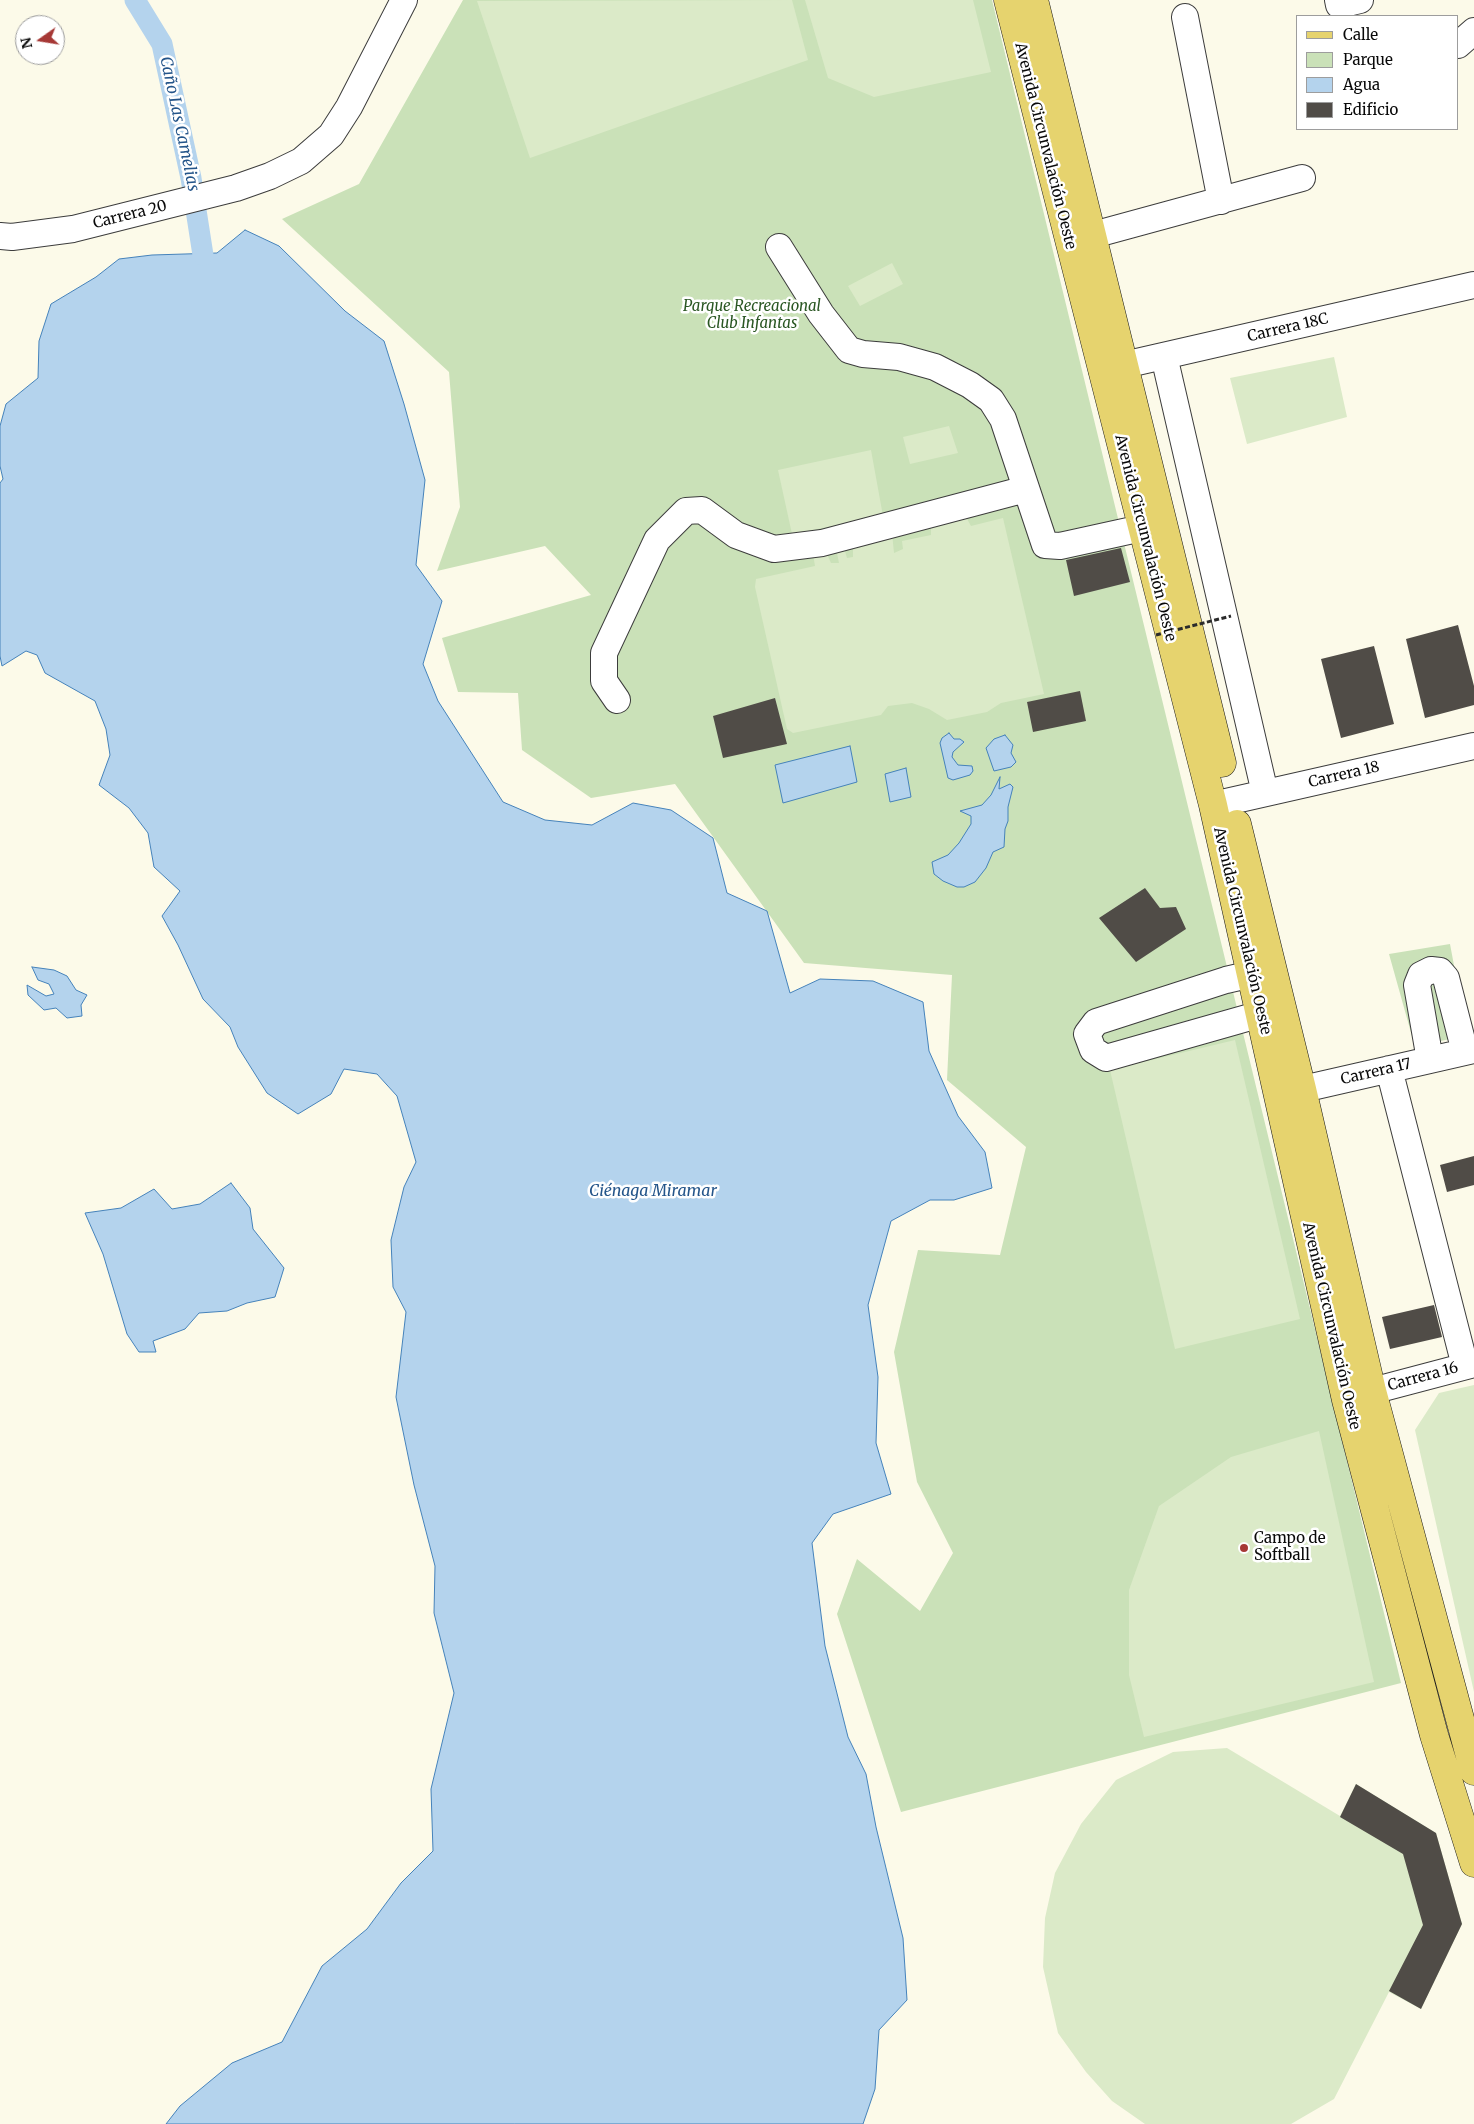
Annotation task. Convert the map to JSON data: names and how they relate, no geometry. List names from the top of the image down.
{
  "streets": {
    "main road": ["Avenida Circunvalación Oeste"],
    "street": [
      "Carrera 20",
      "Carrera 18C",
      "Carrera 18",
      "Carrera 17",
      "Carrera 16"
    ]
  },
  "crossings": [
    ["Avenida Circunvalación Oeste", "Carrera 18C"],
    ["Avenida Circunvalación Oeste", "Carrera 18"],
    ["Avenida Circunvalación Oeste", "Carrera 17"],
    ["Avenida Circunvalación Oeste", "Carrera 16"]
  ],
  "water": ["Caño Las Camelias", "Ciénaga Miramar"],
  "parks": ["Parque Recreacional Club Infantas"],
  "places": ["Campo de Softball"],
  "legend": [
    "Calle",
    "Parque",
    "Agua",
    "Edificio"
  ],
  "north": "left"
}
